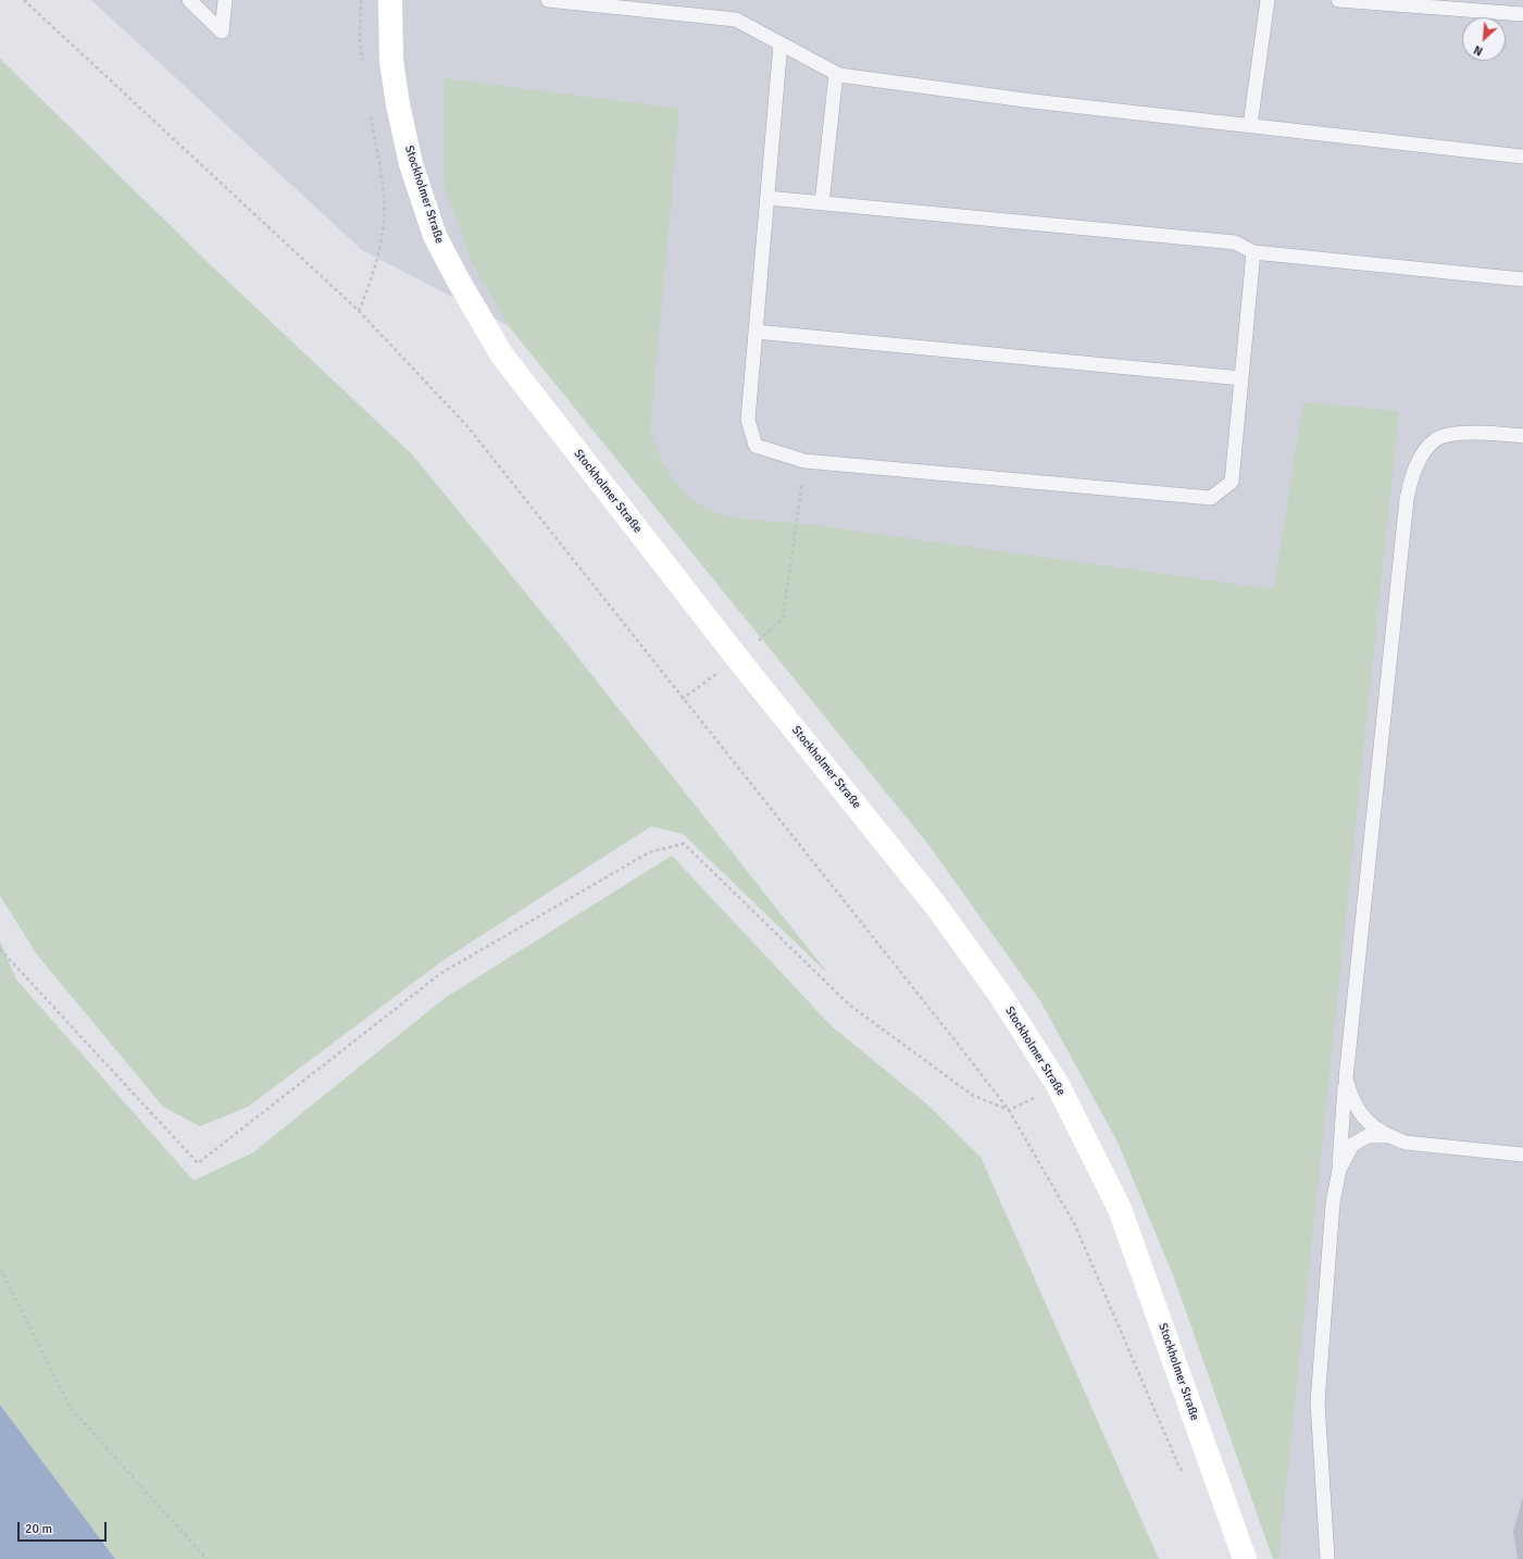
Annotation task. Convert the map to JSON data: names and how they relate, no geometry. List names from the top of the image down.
{
  "streets": {
    "street": ["Stockholmer Straße"]
  },
  "scale_bar": "20 m",
  "north": "bottom left"
}
